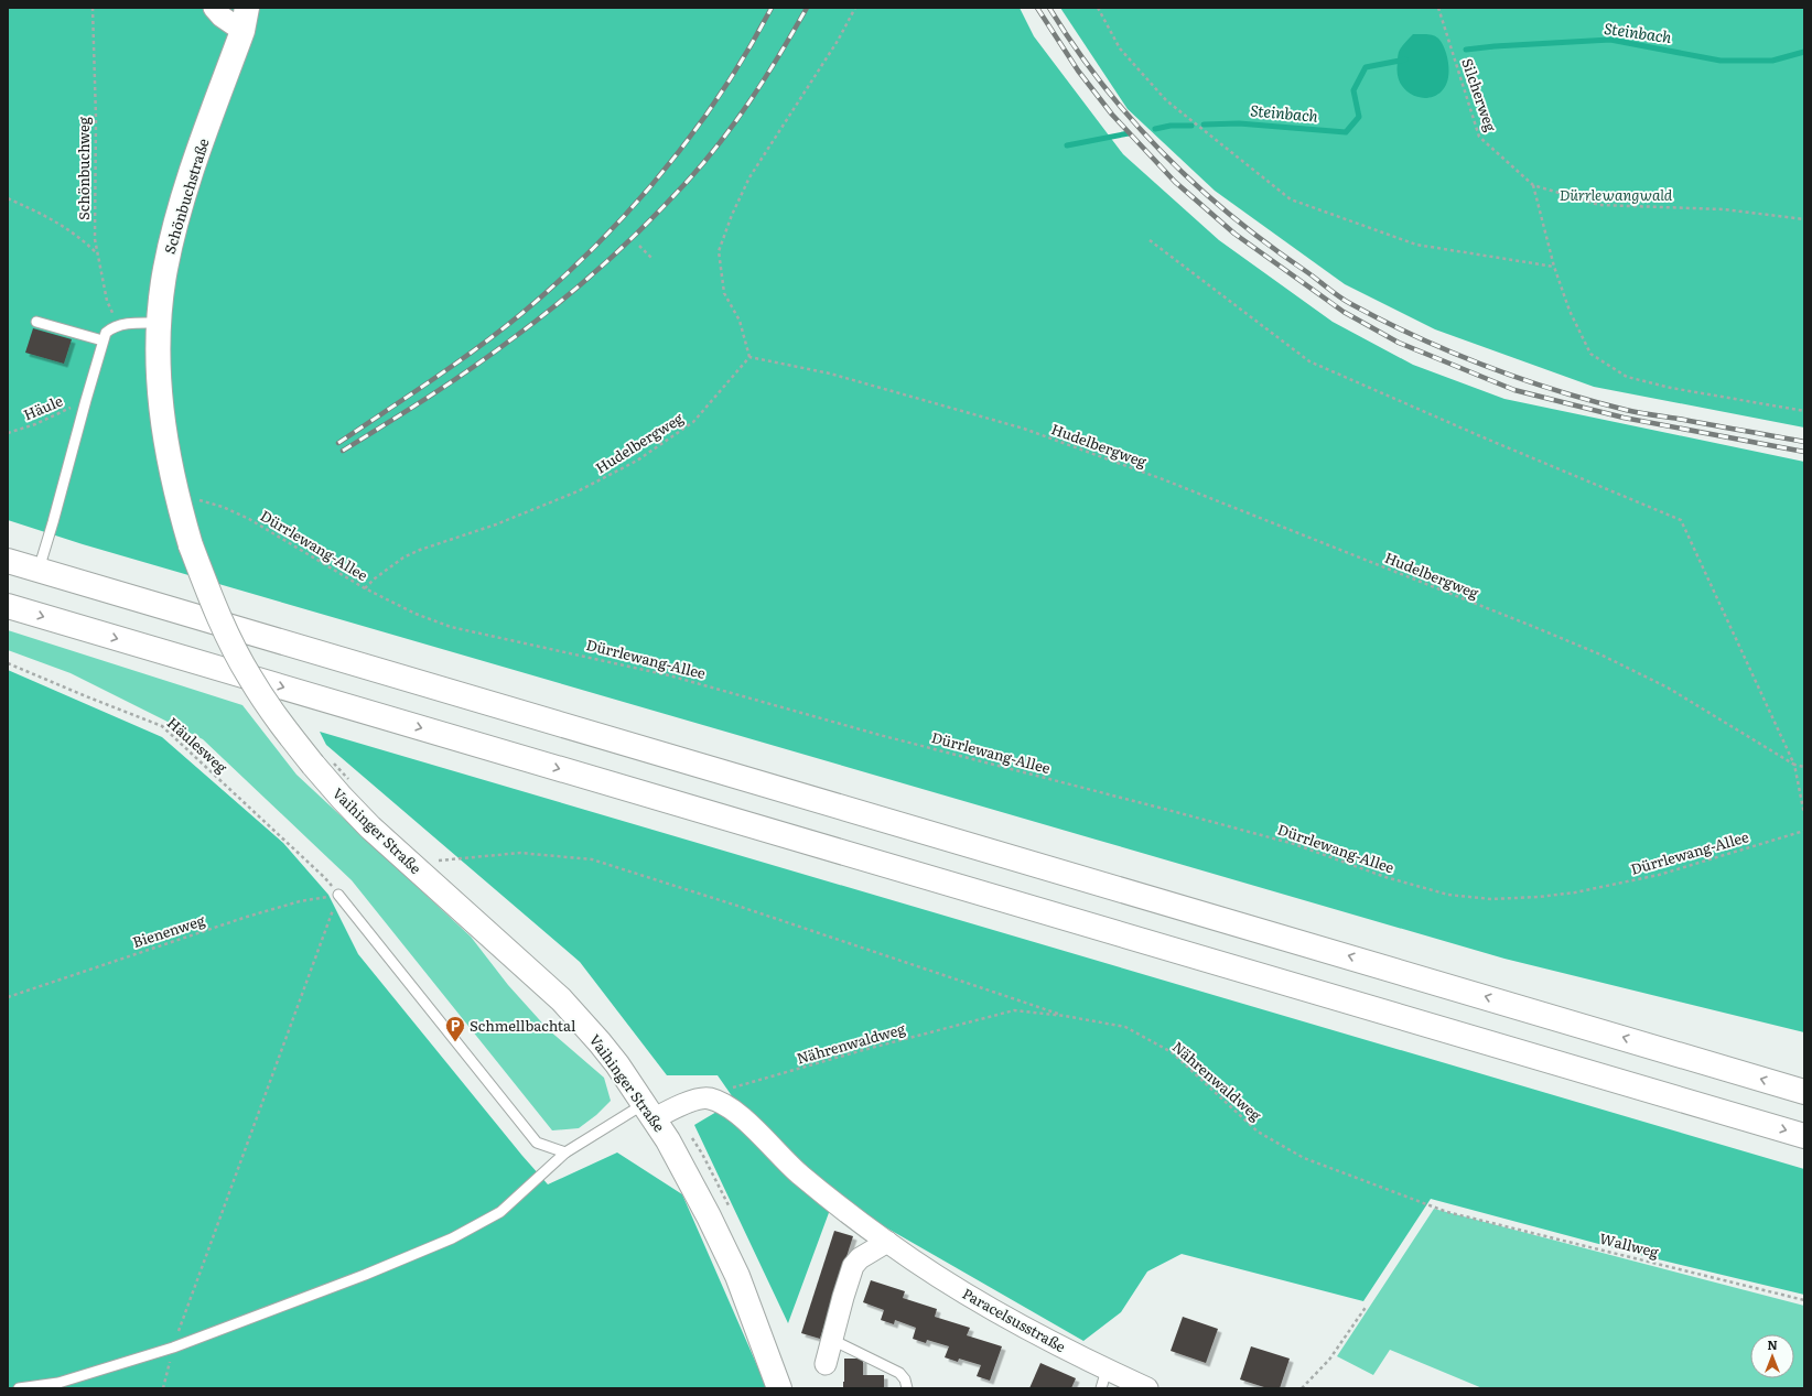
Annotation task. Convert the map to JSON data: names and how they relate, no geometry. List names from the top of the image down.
{
  "streets": {
    "main road": ["Schönbuchstraße", "Vaihinger Straße"],
    "street": ["Paracelsusstraße"],
    "path": [
      "Silcherweg",
      "Schönbuchweg",
      "Häule",
      "Hudelbergweg",
      "Dürrlewang-Allee",
      "Häulesweg",
      "Bienenweg",
      "Nährenwaldweg",
      "Wallweg"
    ]
  },
  "crossings": [
    ["Schönbuchstraße", "Vaihinger Straße"],
    ["Hudelbergweg", "Dürrlewang-Allee"],
    ["Häulesweg", "Bienenweg"],
    ["Nährenwaldweg", "Wallweg"],
    ["Nährenwaldweg", "Paracelsusstraße"]
  ],
  "water": ["Steinbach"],
  "parks": ["Dürrlewangwald"],
  "places": {
    "parking": ["Schmellbachtal"]
  },
  "north": "top"
}
